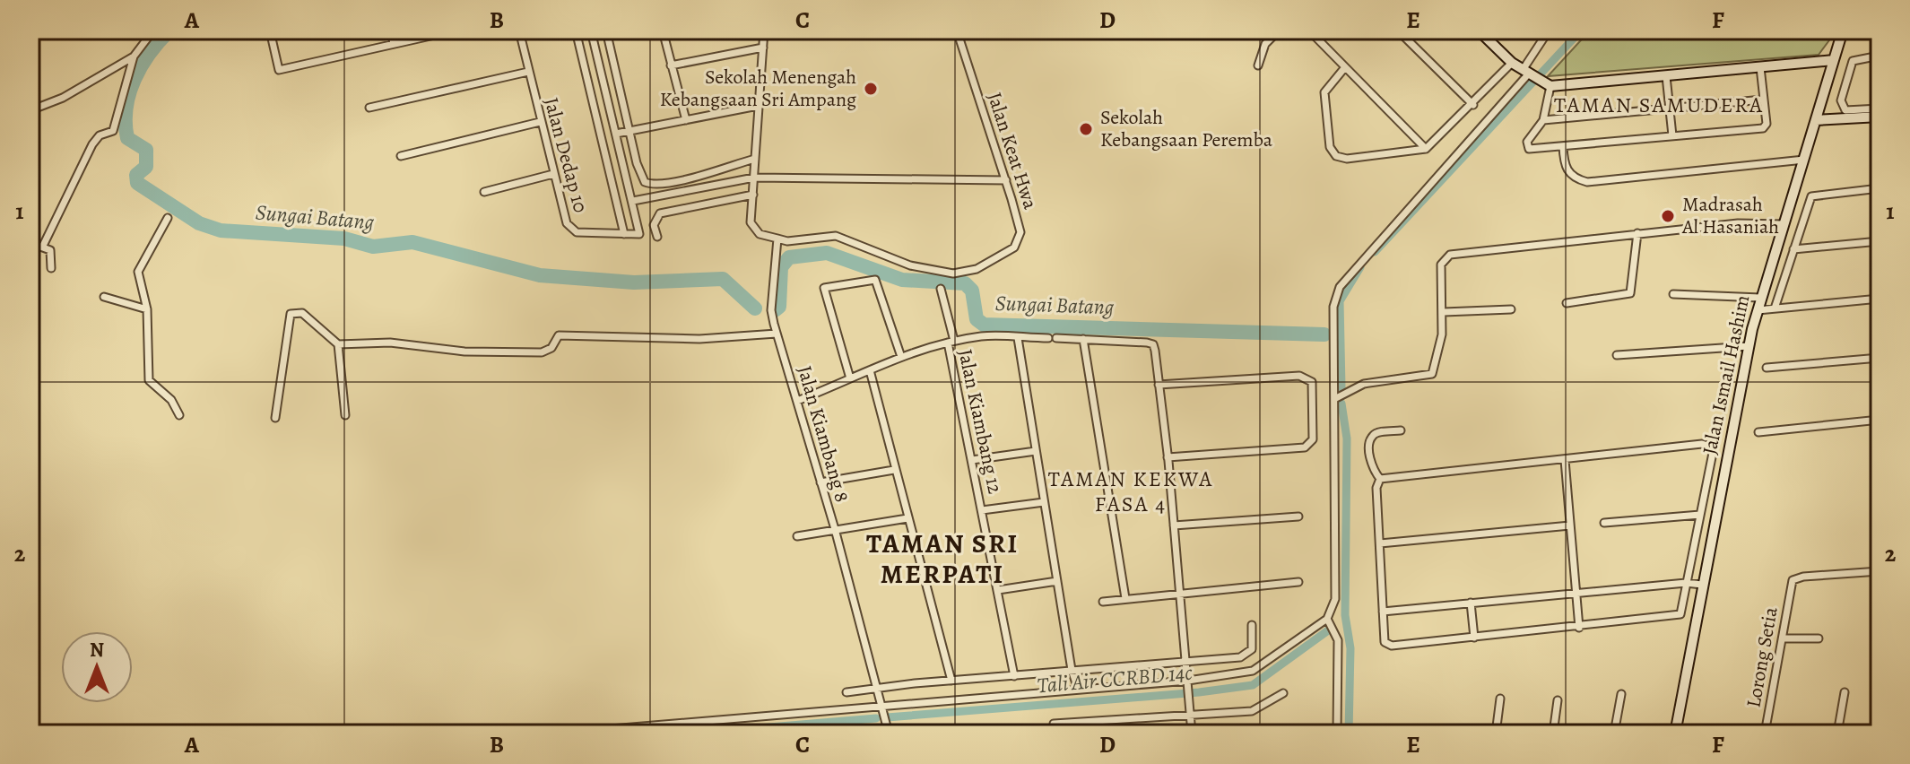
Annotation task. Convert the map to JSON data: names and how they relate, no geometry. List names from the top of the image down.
{
  "streets": {
    "street": [
      "Jalan Keat Hwa",
      "Jalan Dedap 10",
      "Jalan Ismail Hashim",
      "Jalan Kiambang 12",
      "Jalan Kiambang 8",
      "Lorong Setia"
    ]
  },
  "crossings": [
    ["Jalan Keat Hwa", "Jalan Kiambang 8"]
  ],
  "districts": ["TAMAN SAMUDERA", "TAMAN KEKWA FASA 4", "TAMAN SRI MERPATI"],
  "water": ["Sungai Batang", "Tali Air CCRBD 14c"],
  "places": ["Sekolah Menengah Kebangsaan Sri Ampang", "Sekolah Kebangsaan Peremba", "Madrasah Al Hasaniah"],
  "north": "top",
  "grid": {
    "columns": [
      "A",
      "B",
      "C",
      "D",
      "E",
      "F"
    ],
    "rows": ["1", "2"]
  }
}
